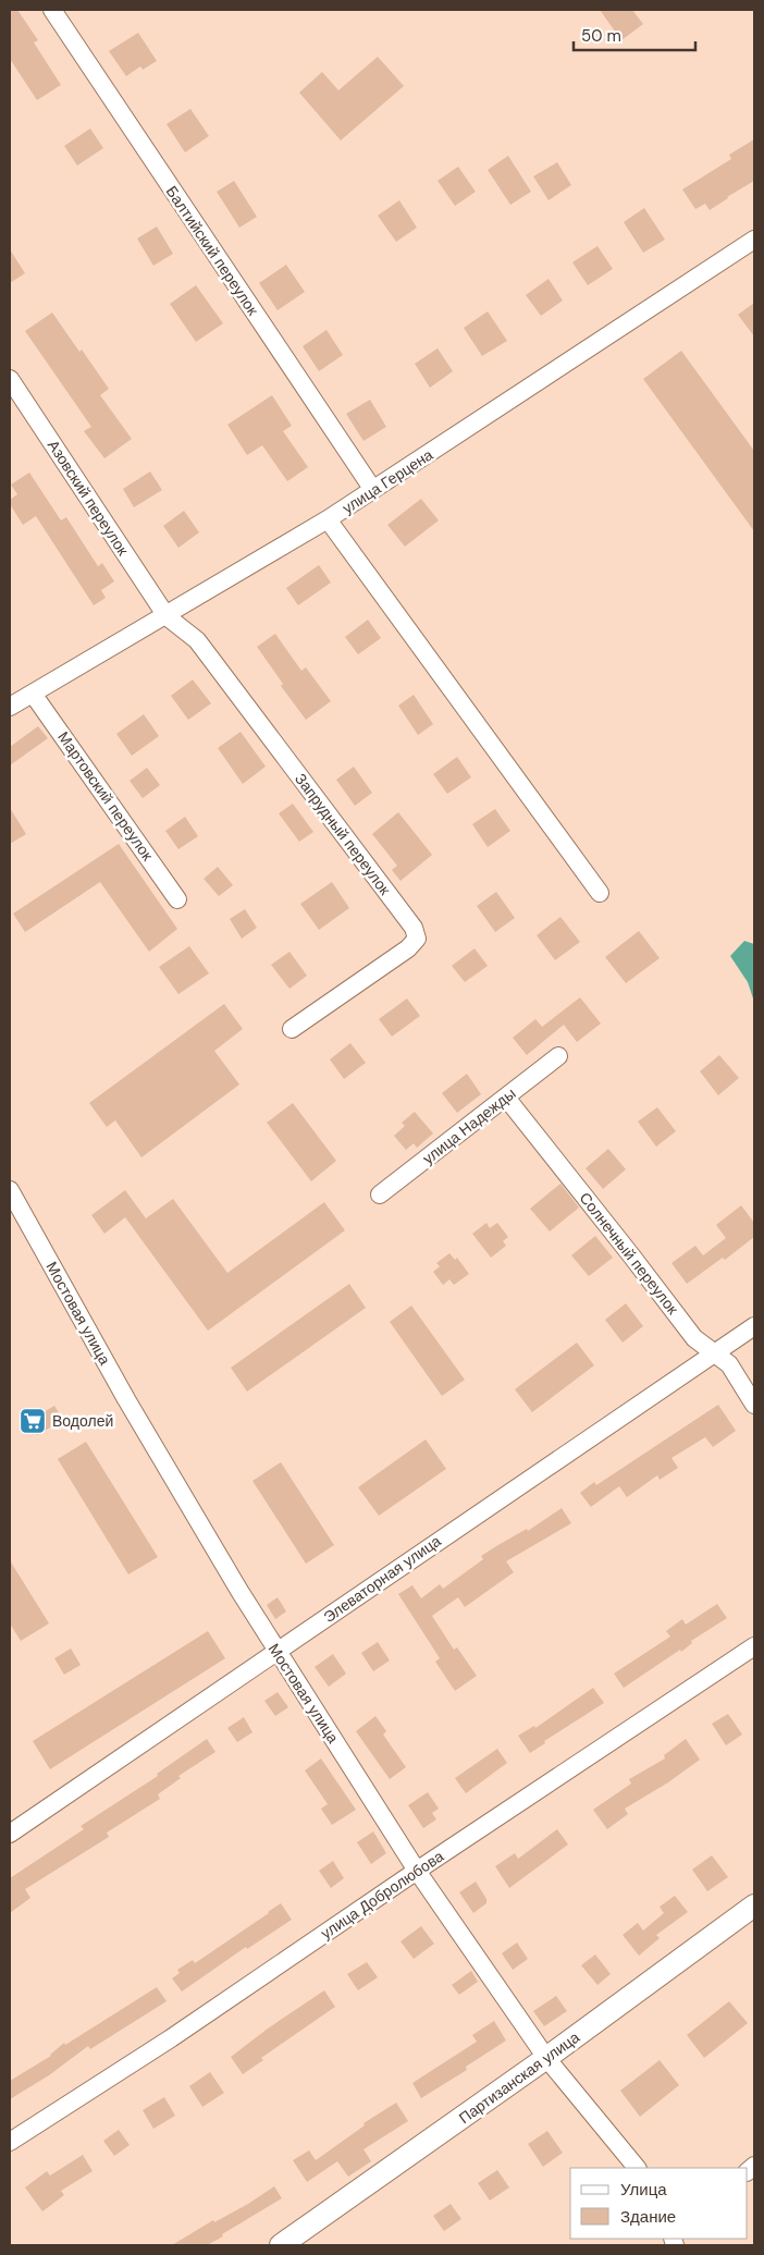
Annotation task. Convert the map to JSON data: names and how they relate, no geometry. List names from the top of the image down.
{
  "streets": {
    "street": [
      "Балтийский переулок",
      "улица Герцена",
      "Азовский переулок",
      "Мартовский переулок",
      "Запрудный переулок",
      "улица Надежды",
      "Солнечный переулок",
      "Мостовая улица",
      "Элеваторная улица",
      "улица Добролюбова",
      "Партизанская улица"
    ]
  },
  "crossings": [
    ["Балтийский переулок", "улица Герцена"],
    ["улица Герцена", "Азовский переулок"],
    ["улица Герцена", "Мартовский переулок"],
    ["улица Герцена", "Запрудный переулок"],
    ["Азовский переулок", "Запрудный переулок"],
    ["улица Надежды", "Солнечный переулок"],
    ["Солнечный переулок", "Элеваторная улица"],
    ["Мостовая улица", "Элеваторная улица"],
    ["Мостовая улица", "улица Добролюбова"],
    ["Мостовая улица", "Партизанская улица"]
  ],
  "places": {
    "supermarket": ["Водолей"]
  },
  "legend": ["Улица", "Здание"],
  "scale_bar": "50 m"
}
